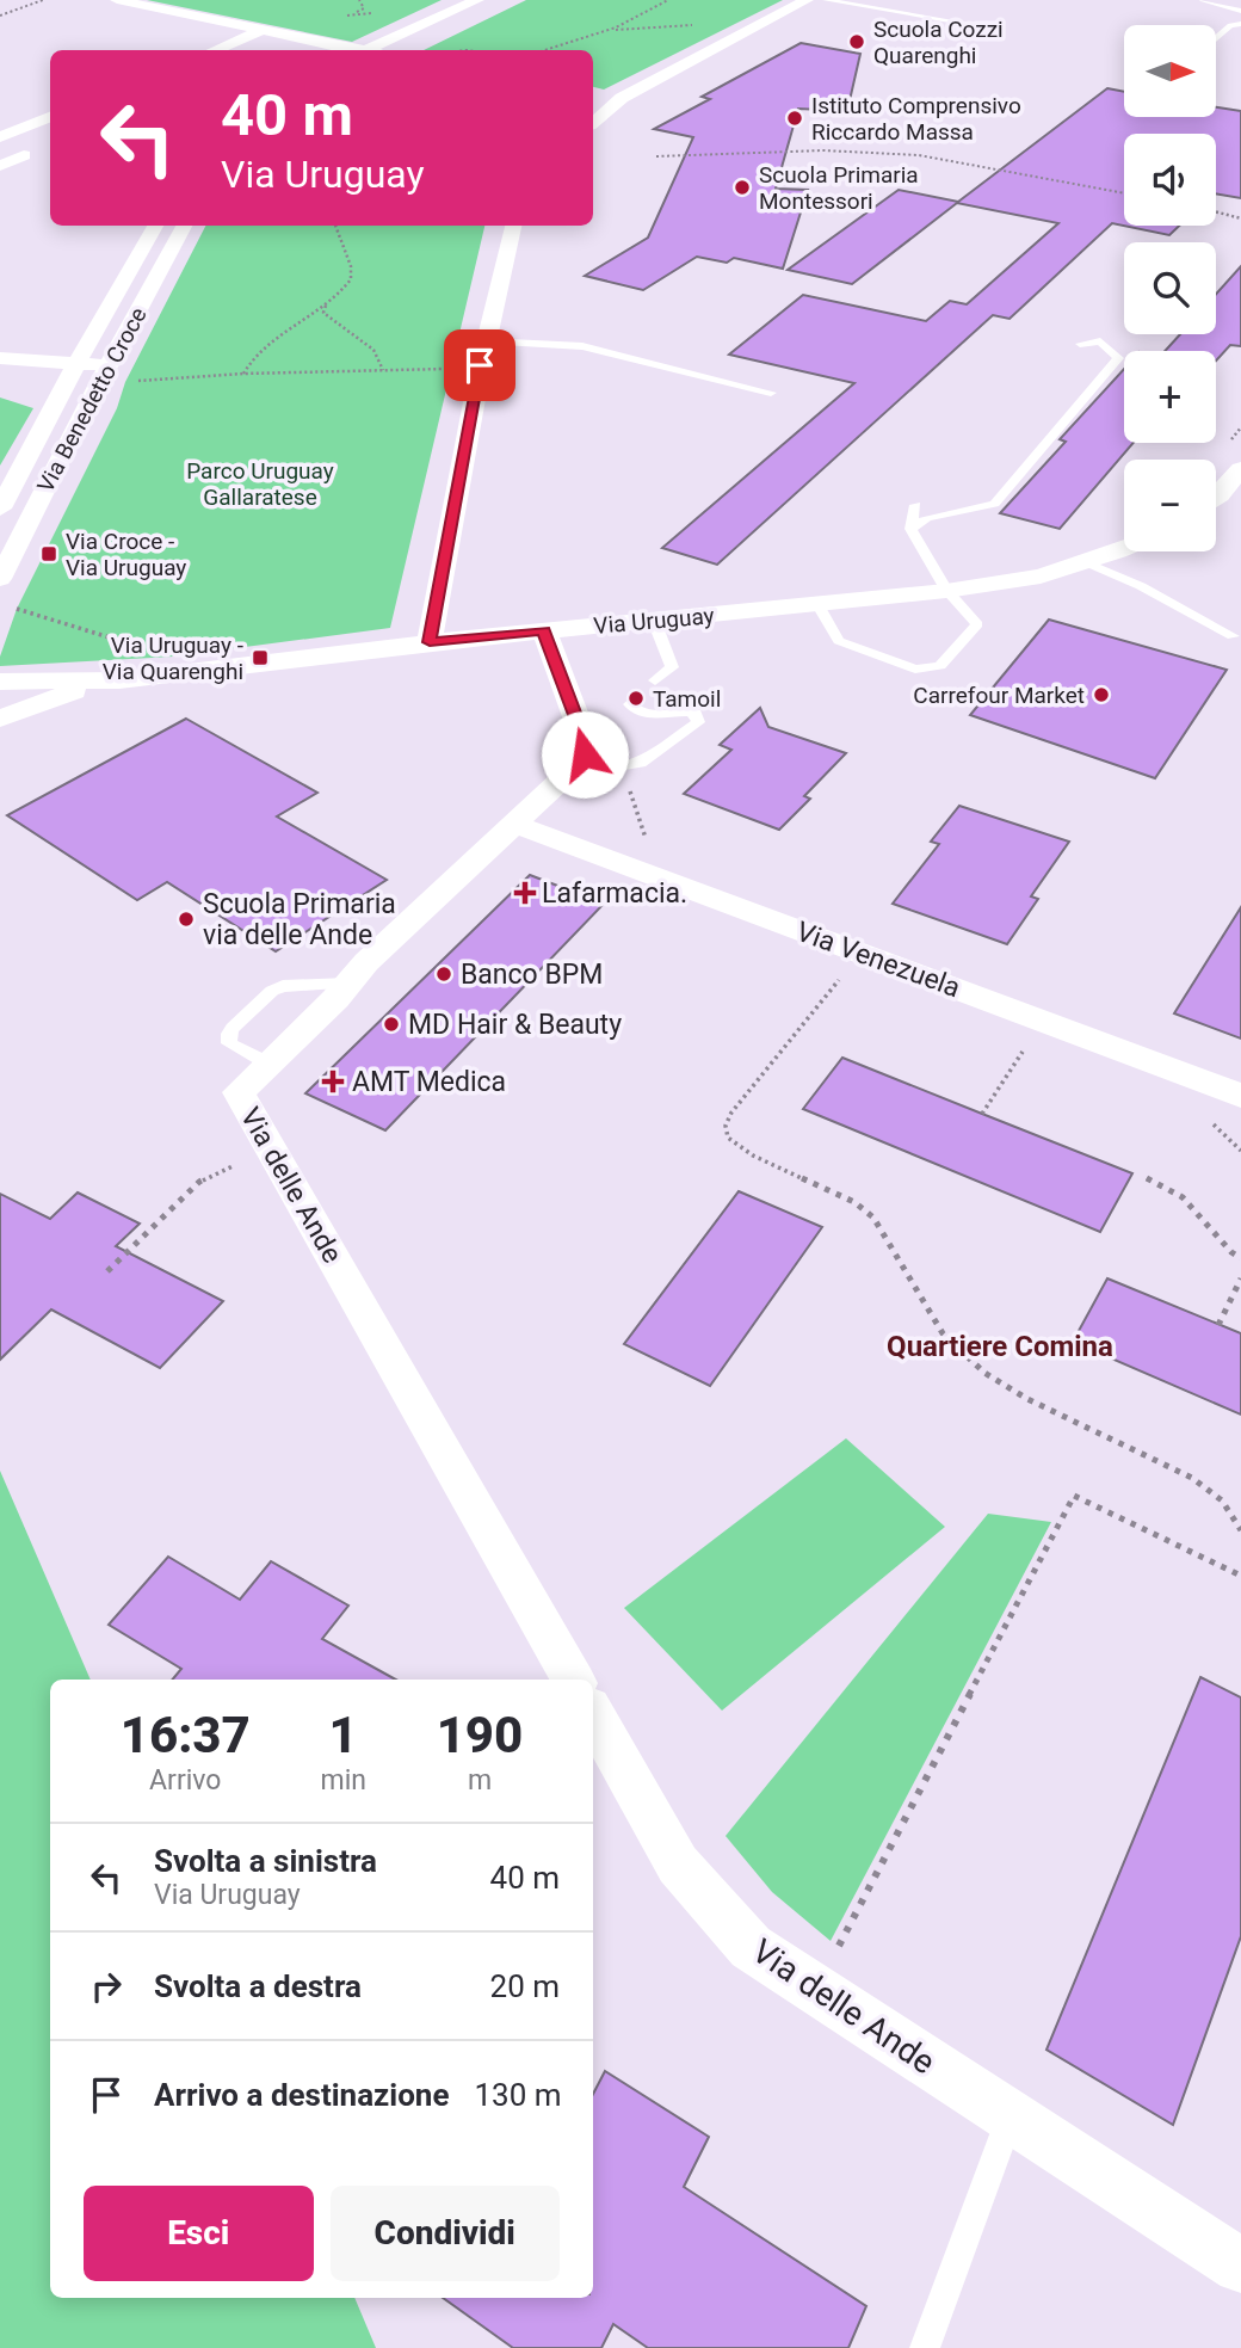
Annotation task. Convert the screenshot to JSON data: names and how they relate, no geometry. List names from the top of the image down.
{
  "streets": {
    "street": [
      "Via Benedetto Croce",
      "Via Uruguay",
      "Via Venezuela",
      "Via delle Ande"
    ]
  },
  "crossings": [
    ["Via Venezuela", "Via delle Ande"]
  ],
  "districts": ["Quartiere Comina"],
  "parks": ["Parco Uruguay Gallaratese"],
  "places": {
    "other": [
      "Scuola Cozzi Quarenghi",
      "Istituto Comprensivo Riccardo Massa",
      "Scuola Primaria Montessori",
      "Carrefour Market",
      "Tamoil",
      "Scuola Primaria via delle Ande",
      "Banco BPM",
      "MD Hair & Beauty"
    ],
    "transit": ["Via Croce - Via Uruguay", "Via Uruguay - Via Quarenghi"],
    "health": ["Lafarmacia.", "AMT Medica"]
  },
  "north": "right",
  "page": {
    "map_buttons": ["+", "−"],
    "turn": ["40 m", "Via Uruguay"],
    "eta": [
      "16:37",
      "Arrivo",
      "1",
      "min",
      "190",
      "m"
    ],
    "list": [
      {
        "name": "Svolta a sinistra",
        "note": "Via Uruguay",
        "value": "40 m"
      },
      {
        "name": "Svolta a destra",
        "value": "20 m"
      },
      {
        "name": "Arrivo a destinazione",
        "value": "130 m"
      }
    ],
    "buttons": ["Esci", "Condividi"]
  }
}
